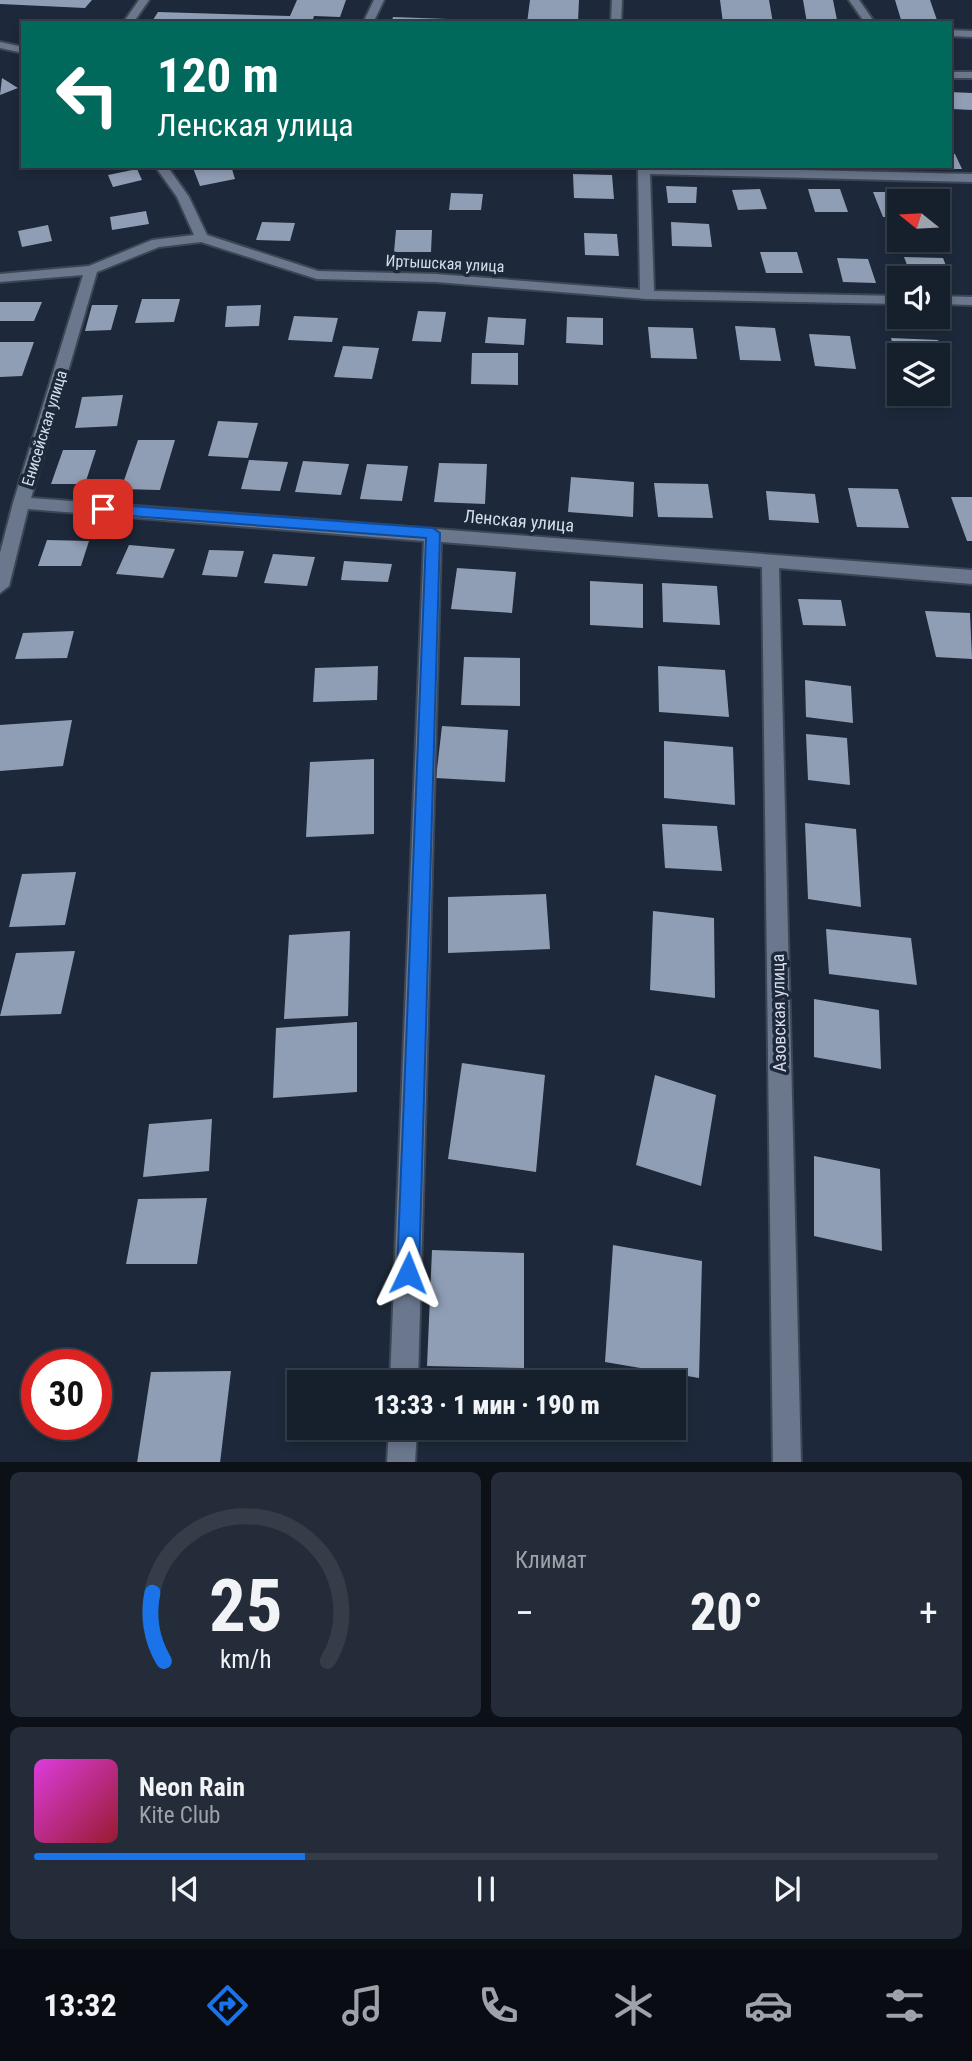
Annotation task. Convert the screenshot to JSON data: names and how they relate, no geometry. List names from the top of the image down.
{
  "streets": {
    "street": [
      "Иртышская улица",
      "Енисейская улица",
      "Ленская улица",
      "Азовская улица"
    ]
  },
  "crossings": [
    ["Иртышская улица", "Енисейская улица"],
    ["Енисейская улица", "Ленская улица"],
    ["Ленская улица", "Азовская улица"]
  ],
  "north": "left",
  "page": {
    "turn": ["120 m", "Ленская улица"],
    "limit": "30",
    "trip": "13:33 · 1 мин · 190 m",
    "tile": "Климат",
    "heat": ["−", "20°", "+"],
    "song": ["Neon Rain", "Kite Club"],
    "tabs": "13:32",
    "gauge": ["25", "km/h"]
  }
}
